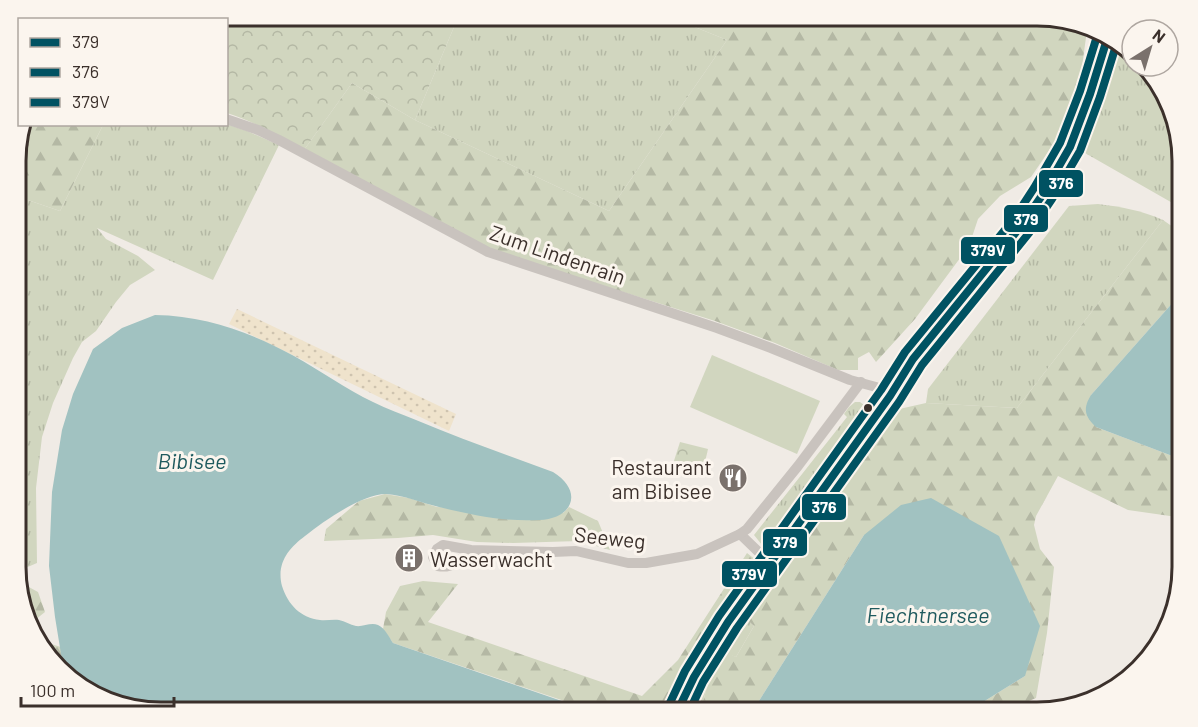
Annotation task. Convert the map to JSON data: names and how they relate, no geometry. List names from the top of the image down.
{
  "streets": {
    "street": ["Zum Lindenrain", "Seeweg"]
  },
  "crossings": [
    ["Zum Lindenrain", "Seeweg"]
  ],
  "water": ["Bibisee", "Fiechtnersee"],
  "places": {
    "restaurant": ["Restaurant am Bibisee"],
    "building": ["Wasserwacht"]
  },
  "lines": ["transit line 379V", "transit line 379", "transit line 376"],
  "legend": ["379", "376", "379V"],
  "scale_bar": "100 m",
  "north": "top right"
}
